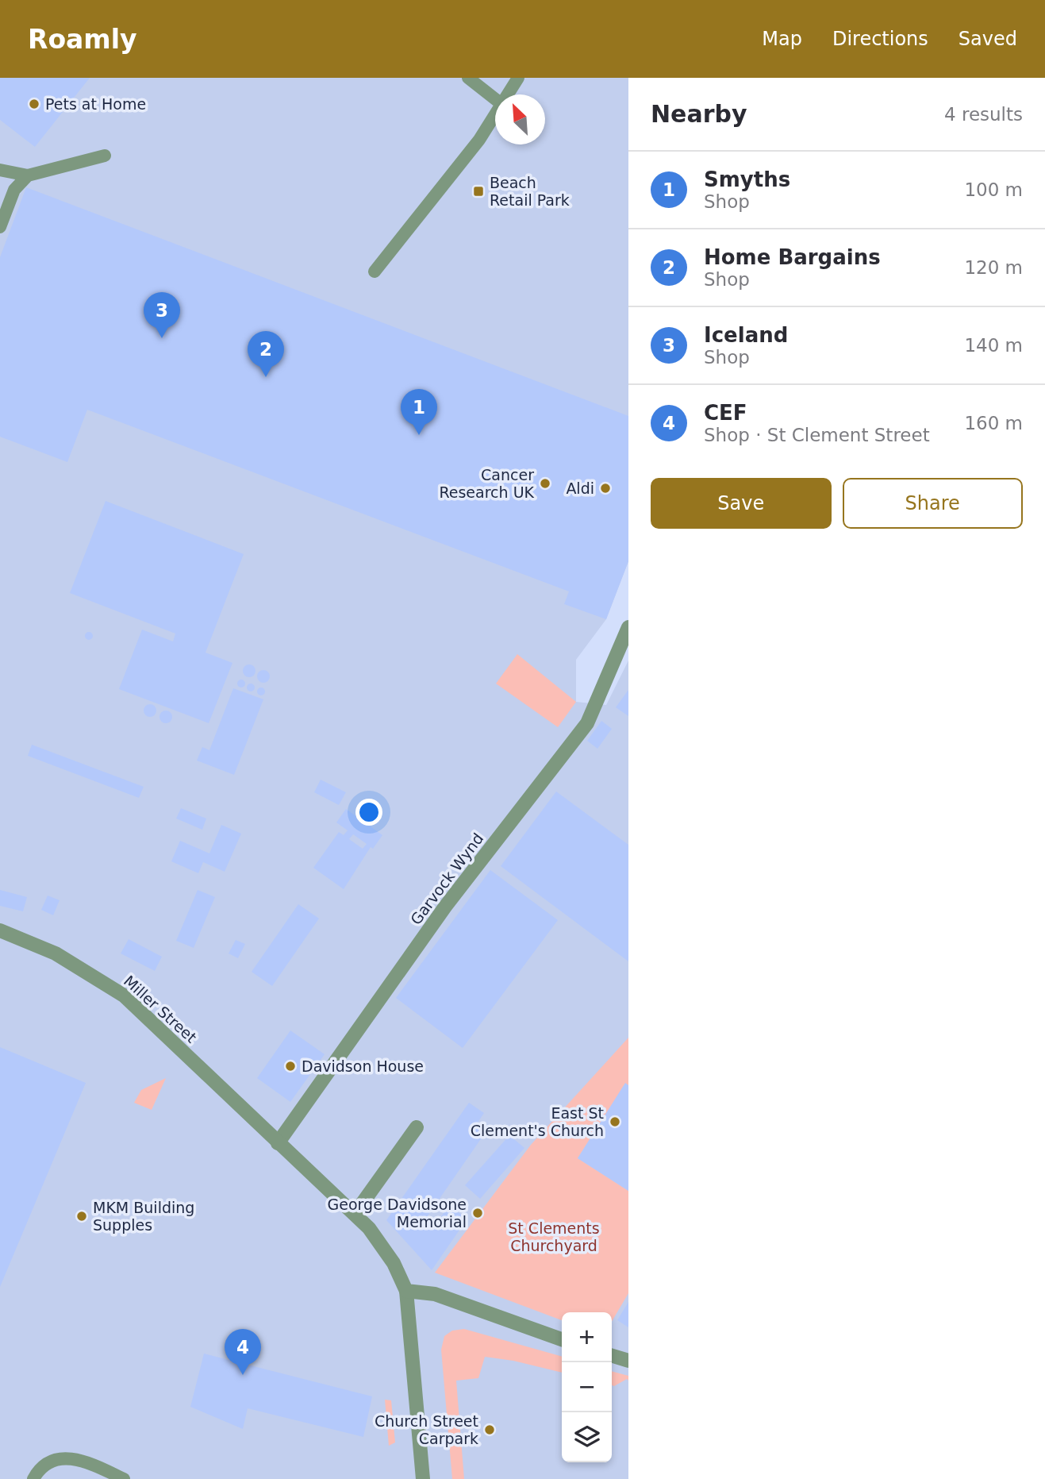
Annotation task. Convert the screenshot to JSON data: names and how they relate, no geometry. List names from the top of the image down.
{
  "streets": {
    "street": ["Garvock Wynd", "Miller Street"]
  },
  "crossings": [
    ["Garvock Wynd", "Miller Street"]
  ],
  "parks": ["St Clements Churchyard"],
  "places": {
    "other": [
      "Pets at Home",
      "Cancer Research UK",
      "Aldi",
      "Davidson House",
      "East St Clement's Church",
      "George Davidsone Memorial",
      "MKM Building Supples",
      "Church Street Carpark"
    ],
    "transit": ["Beach Retail Park"]
  },
  "north": "top left",
  "page": {
    "header": "Roamly",
    "nav": ["Map", "Directions", "Saved"],
    "heading": ["Nearby", "4 results"],
    "list": [
      {
        "mark": "1",
        "name": "Smyths",
        "note": "Shop",
        "value": "100 m"
      },
      {
        "mark": "2",
        "name": "Home Bargains",
        "note": "Shop",
        "value": "120 m"
      },
      {
        "mark": "3",
        "name": "Iceland",
        "note": "Shop",
        "value": "140 m"
      },
      {
        "mark": "4",
        "name": "CEF",
        "note": "Shop · St Clement Street",
        "value": "160 m"
      }
    ],
    "pins": [
      "3",
      "2",
      "1",
      "4"
    ],
    "buttons": ["Save", "Share"],
    "map_buttons": ["+", "−"]
  }
}
